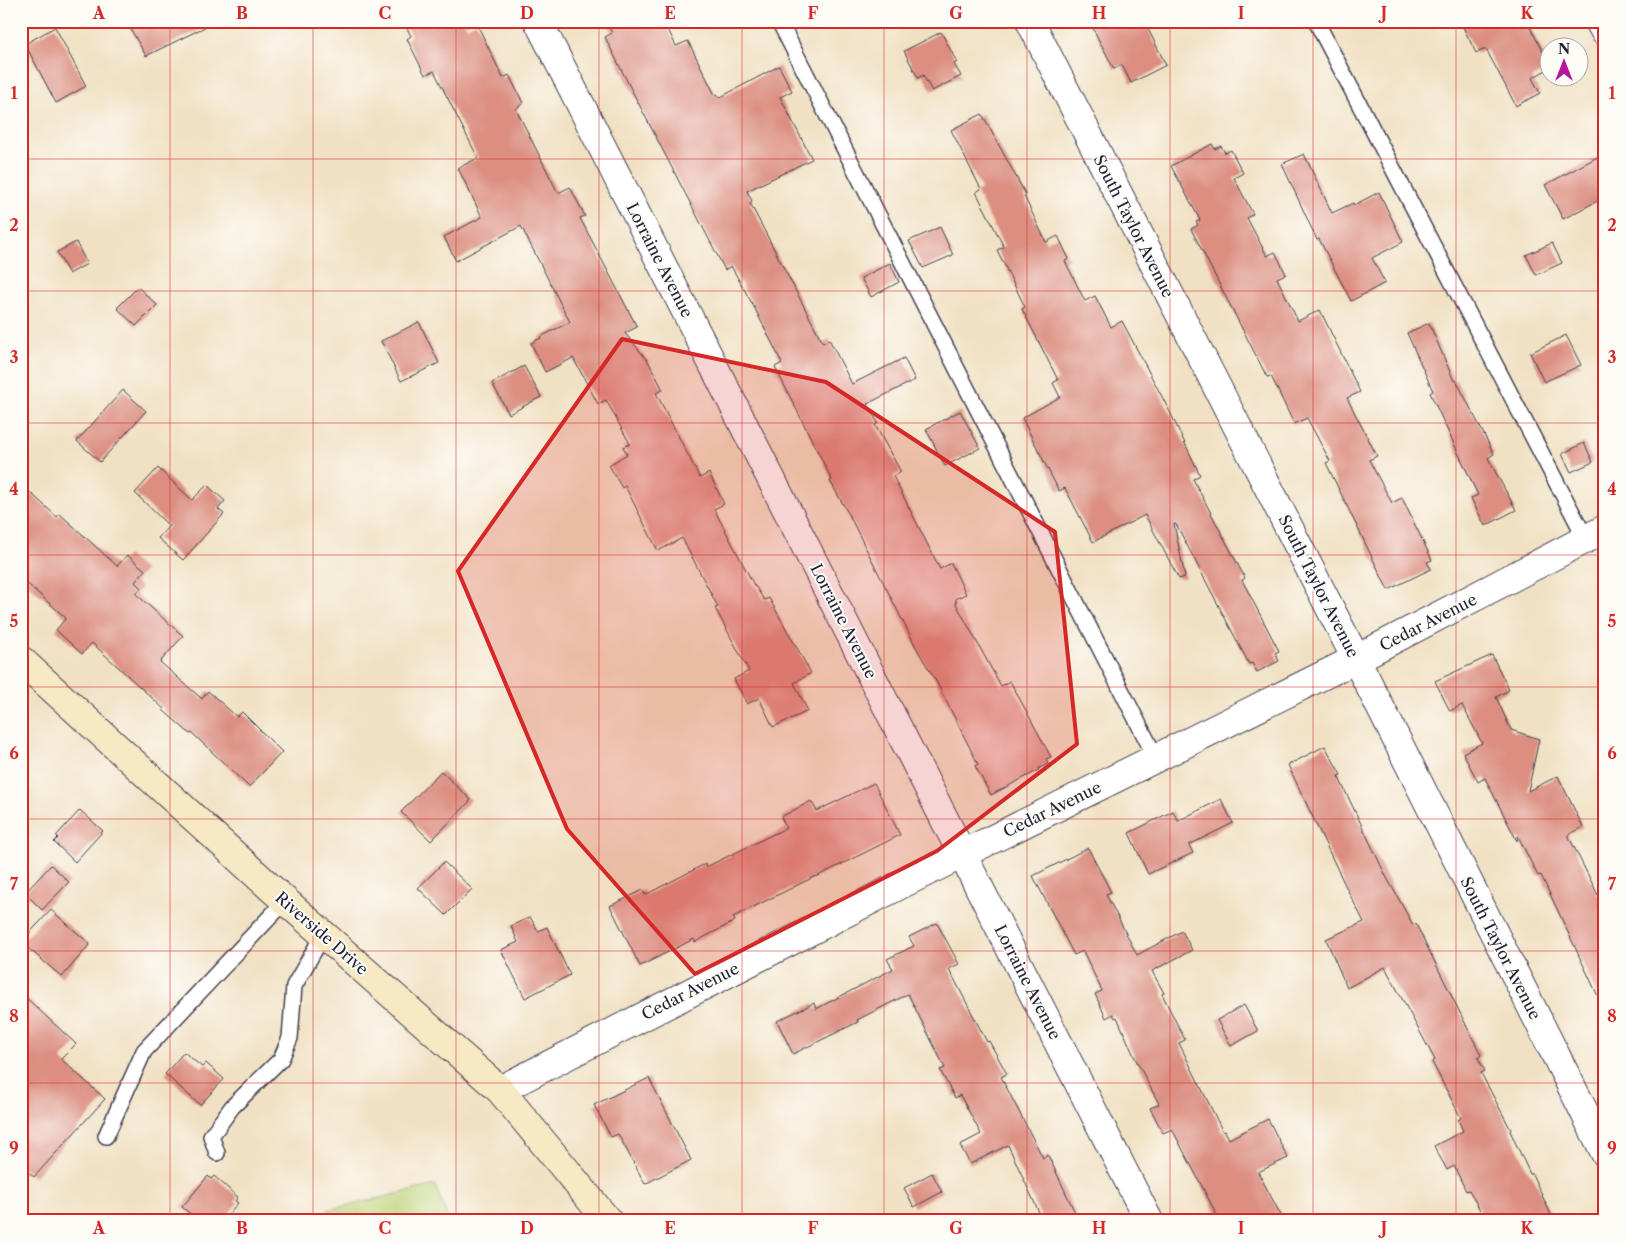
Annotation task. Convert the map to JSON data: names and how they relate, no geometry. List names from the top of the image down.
{
  "streets": {
    "street": [
      "South Taylor Avenue",
      "Lorraine Avenue",
      "Cedar Avenue",
      "Riverside Drive"
    ]
  },
  "crossings": [
    ["South Taylor Avenue", "Cedar Avenue"],
    ["Lorraine Avenue", "Cedar Avenue"],
    ["Cedar Avenue", "Riverside Drive"]
  ],
  "north": "top",
  "grid": {
    "columns": [
      "A",
      "B",
      "C",
      "D",
      "E",
      "F",
      "G",
      "H",
      "I",
      "J",
      "K"
    ],
    "rows": [
      "1",
      "2",
      "3",
      "4",
      "5",
      "6",
      "7",
      "8",
      "9"
    ]
  }
}
